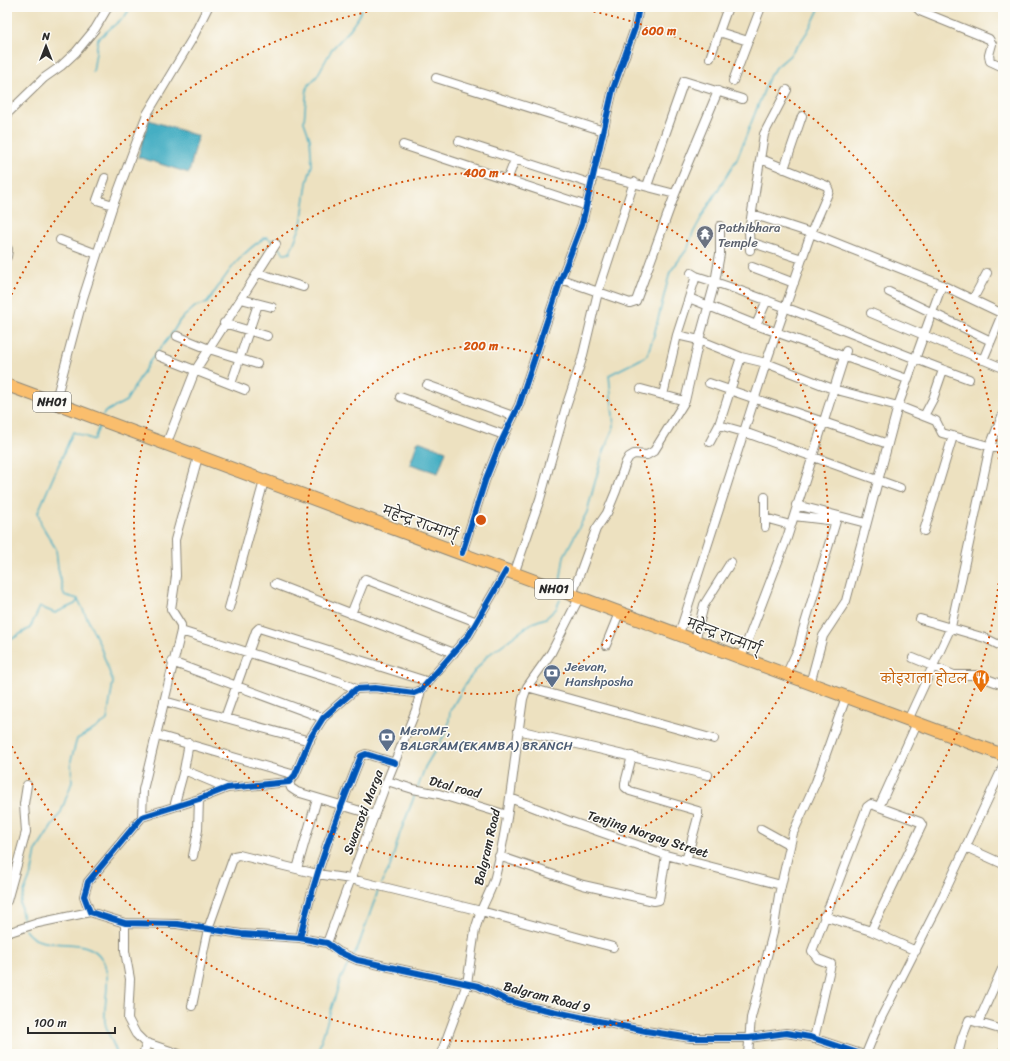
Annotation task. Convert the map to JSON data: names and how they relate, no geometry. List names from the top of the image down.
{
  "streets": {
    "highway": ["NH01", "महेन्द्र राज्मार्ग्"],
    "street": [
      "Dtal road",
      "Swarsoti Marga",
      "Tenjing Norgay Street",
      "Balgram Road",
      "Balgram Road 9"
    ]
  },
  "crossings": [
    ["महेन्द्र राज्मार्ग्", "Balgram Road"],
    ["Dtal road", "Swarsoti Marga"],
    ["Dtal road", "Balgram Road"],
    ["Swarsoti Marga", "Balgram Road 9"],
    ["Tenjing Norgay Street", "Balgram Road"],
    ["Balgram Road", "Balgram Road 9"]
  ],
  "places": {
    "temple": ["Pathibhara Temple"],
    "bank": ["Jeevan, Hanshposha", "MeroMF, BALGRAM(EKAMBA) BRANCH"],
    "restaurant": ["कोइराला होटल"]
  },
  "scale_bar": "100 m",
  "north": "top",
  "rings": ["600 m", "400 m", "200 m"]
}
